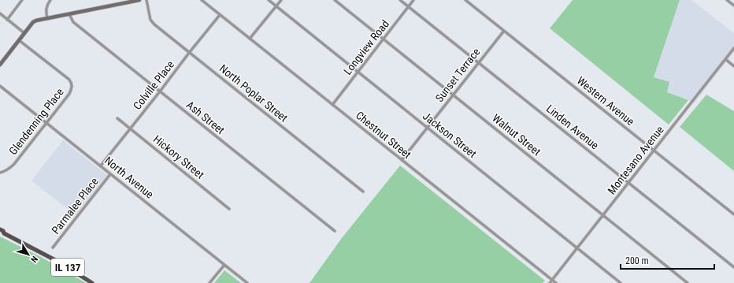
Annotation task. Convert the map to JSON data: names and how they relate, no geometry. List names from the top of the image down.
{
  "streets": {
    "main road": ["IL 137"],
    "street": [
      "Longview Road",
      "Sunset Terrace",
      "Colville Place",
      "North Poplar Street",
      "Western Avenue",
      "Ash Street",
      "Glendenning Place",
      "Linden Avenue",
      "Chestnut Street",
      "Jackson Street",
      "Walnut Street",
      "Hickory Street",
      "Montesano Avenue",
      "North Avenue",
      "Parmalee Place"
    ]
  },
  "crossings": [
    ["Longview Road", "Linden Avenue"],
    ["Longview Road", "Chestnut Street"],
    ["Longview Road", "Jackson Street"],
    ["Longview Road", "Walnut Street"],
    ["Sunset Terrace", "Western Avenue"],
    ["Sunset Terrace", "Linden Avenue"],
    ["Sunset Terrace", "Chestnut Street"],
    ["Sunset Terrace", "Jackson Street"],
    ["Sunset Terrace", "Walnut Street"],
    ["Colville Place", "North Poplar Street"],
    ["Colville Place", "Ash Street"],
    ["Colville Place", "Chestnut Street"],
    ["Colville Place", "Hickory Street"],
    ["Colville Place", "North Avenue"],
    ["Western Avenue", "Montesano Avenue"],
    ["Glendenning Place", "North Avenue"],
    ["Linden Avenue", "Montesano Avenue"],
    ["Chestnut Street", "Montesano Avenue"],
    ["Jackson Street", "Montesano Avenue"],
    ["Walnut Street", "Montesano Avenue"],
    ["North Avenue", "Parmalee Place"]
  ],
  "scale_bar": "200 m",
  "north": "bottom right"
}
